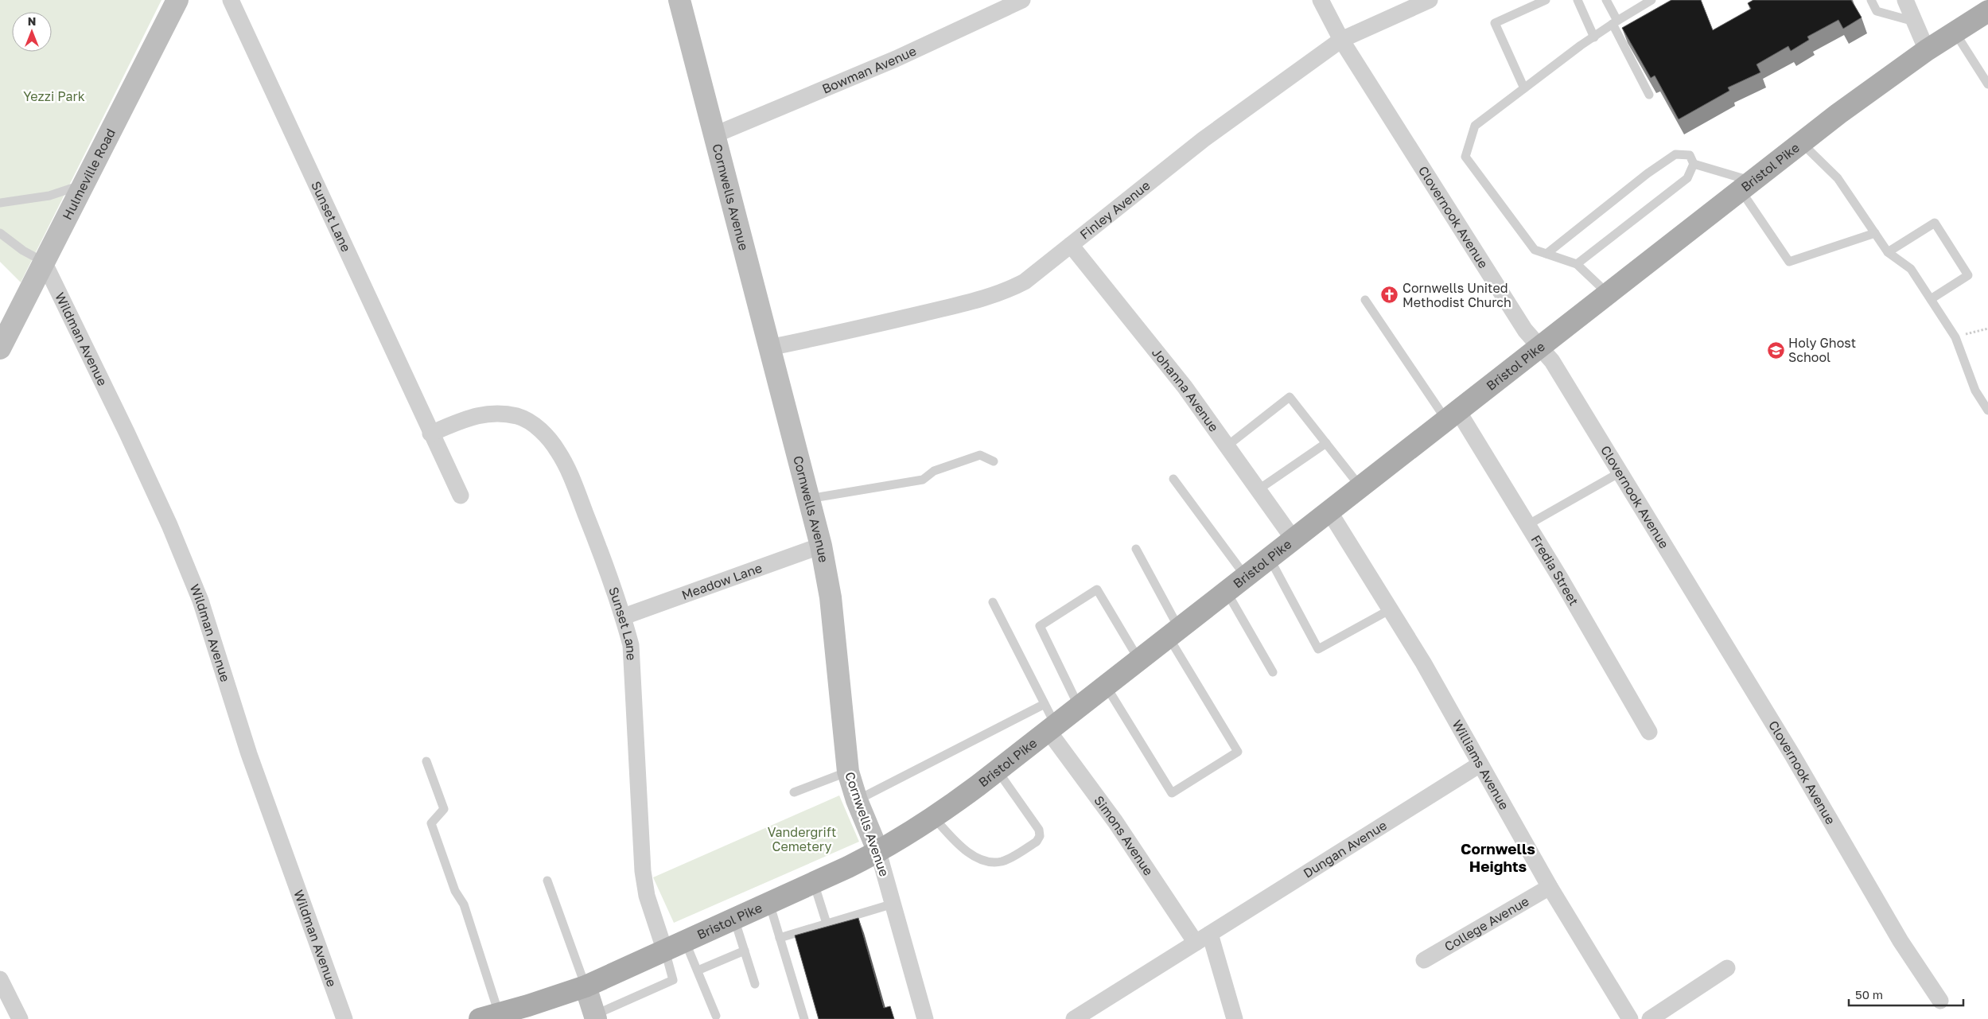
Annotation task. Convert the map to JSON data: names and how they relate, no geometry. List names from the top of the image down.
{
  "streets": {
    "main road": ["Bristol Pike"],
    "street": [
      "Bowman Avenue",
      "Hulmeville Road",
      "Cornwells Avenue",
      "Finley Avenue",
      "Sunset Lane",
      "Clovernook Avenue",
      "Wildman Avenue",
      "Johanna Avenue",
      "Fredia Street",
      "Meadow Lane",
      "Williams Avenue",
      "Simons Avenue",
      "Dungan Avenue",
      "College Avenue"
    ]
  },
  "crossings": [
    ["Bowman Avenue", "Cornwells Avenue"],
    ["Bristol Pike", "Cornwells Avenue"],
    ["Bristol Pike", "Sunset Lane"],
    ["Bristol Pike", "Clovernook Avenue"],
    ["Bristol Pike", "Johanna Avenue"],
    ["Bristol Pike", "Fredia Street"],
    ["Bristol Pike", "Williams Avenue"],
    ["Bristol Pike", "Simons Avenue"],
    ["Hulmeville Road", "Wildman Avenue"],
    ["Cornwells Avenue", "Finley Avenue"],
    ["Cornwells Avenue", "Meadow Lane"],
    ["Finley Avenue", "Clovernook Avenue"],
    ["Finley Avenue", "Johanna Avenue"],
    ["Sunset Lane", "Meadow Lane"],
    ["Williams Avenue", "Dungan Avenue"],
    ["Williams Avenue", "College Avenue"],
    ["Simons Avenue", "Dungan Avenue"]
  ],
  "districts": ["Cornwells Heights"],
  "parks": ["Yezzi Park", "Vandergrift Cemetery"],
  "places": {
    "church": ["Cornwells United Methodist Church"],
    "school or university": ["Holy Ghost School"]
  },
  "scale_bar": "50 m",
  "north": "top"
}
